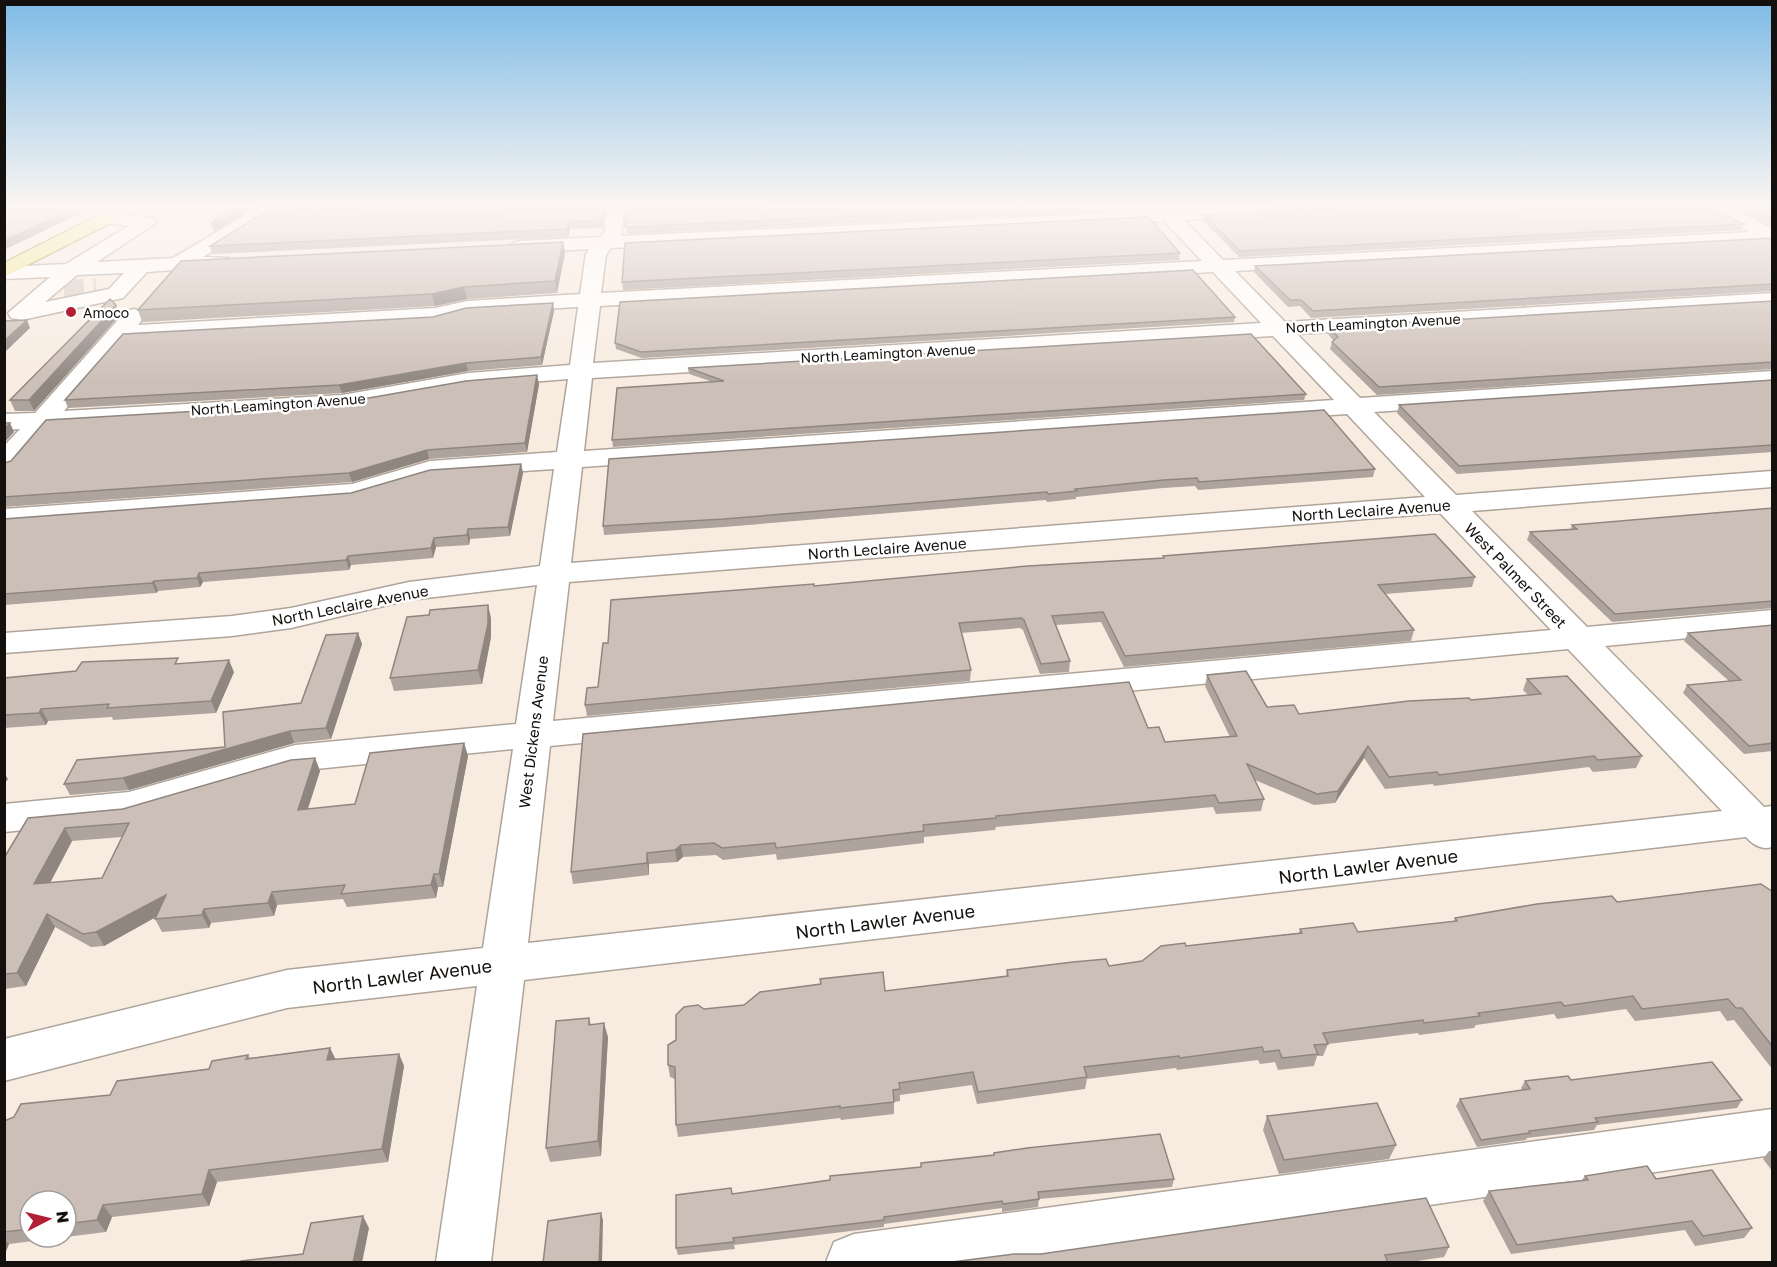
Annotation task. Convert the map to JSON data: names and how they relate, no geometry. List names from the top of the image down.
{
  "streets": {
    "street": [
      "North Leamington Avenue",
      "North Leclaire Avenue",
      "West Palmer Street",
      "West Dickens Avenue",
      "North Lawler Avenue"
    ]
  },
  "crossings": [
    ["North Leamington Avenue", "West Palmer Street"],
    ["North Leamington Avenue", "West Dickens Avenue"],
    ["North Leclaire Avenue", "West Palmer Street"],
    ["North Leclaire Avenue", "West Dickens Avenue"],
    ["West Palmer Street", "North Lawler Avenue"],
    ["West Dickens Avenue", "North Lawler Avenue"]
  ],
  "places": ["Amoco"],
  "north": "right"
}
